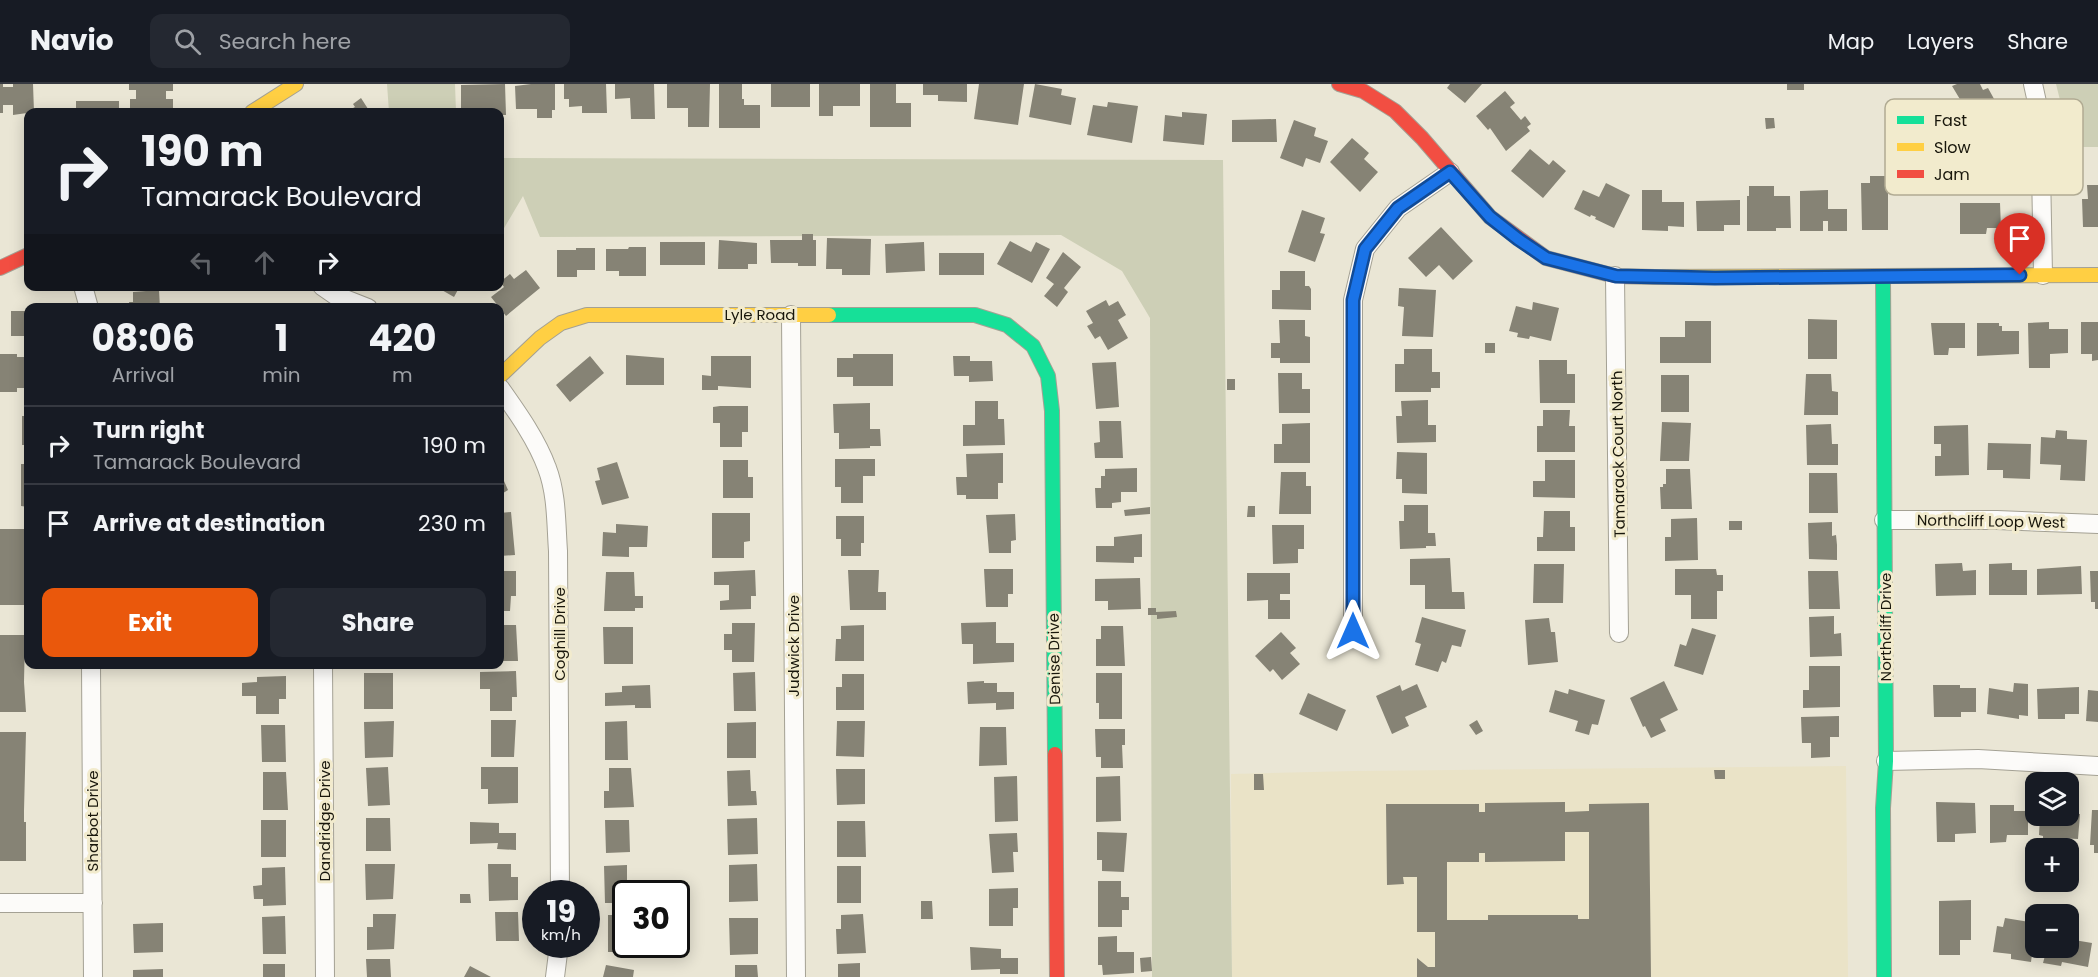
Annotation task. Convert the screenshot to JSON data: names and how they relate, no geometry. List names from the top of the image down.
{
  "streets": {
    "street": [
      "Lyle Road",
      "Tamarack Court North",
      "Northcliff Loop West",
      "Northcliff Drive",
      "Coghill Drive",
      "Judwick Drive",
      "Denise Drive",
      "Sharbot Drive",
      "Dandridge Drive"
    ]
  },
  "crossings": [
    ["Lyle Road", "Judwick Drive"],
    ["Lyle Road", "Denise Drive"],
    ["Northcliff Loop West", "Northcliff Drive"]
  ],
  "legend": ["Fast", "Slow", "Jam"],
  "page": {
    "header": "Navio",
    "search": "Search here",
    "nav": ["Map", "Layers", "Share"],
    "turn": ["190 m", "Tamarack Boulevard"],
    "eta": [
      "08:06",
      "Arrival",
      "1",
      "min",
      "420",
      "m"
    ],
    "list": [
      {
        "name": "Turn right",
        "note": "Tamarack Boulevard",
        "value": "190 m"
      },
      {
        "name": "Arrive at destination",
        "value": "230 m"
      }
    ],
    "buttons": ["Exit", "Share"],
    "map_buttons": ["+", "−"],
    "speed": "19 km/h",
    "limit": "30"
  }
}
